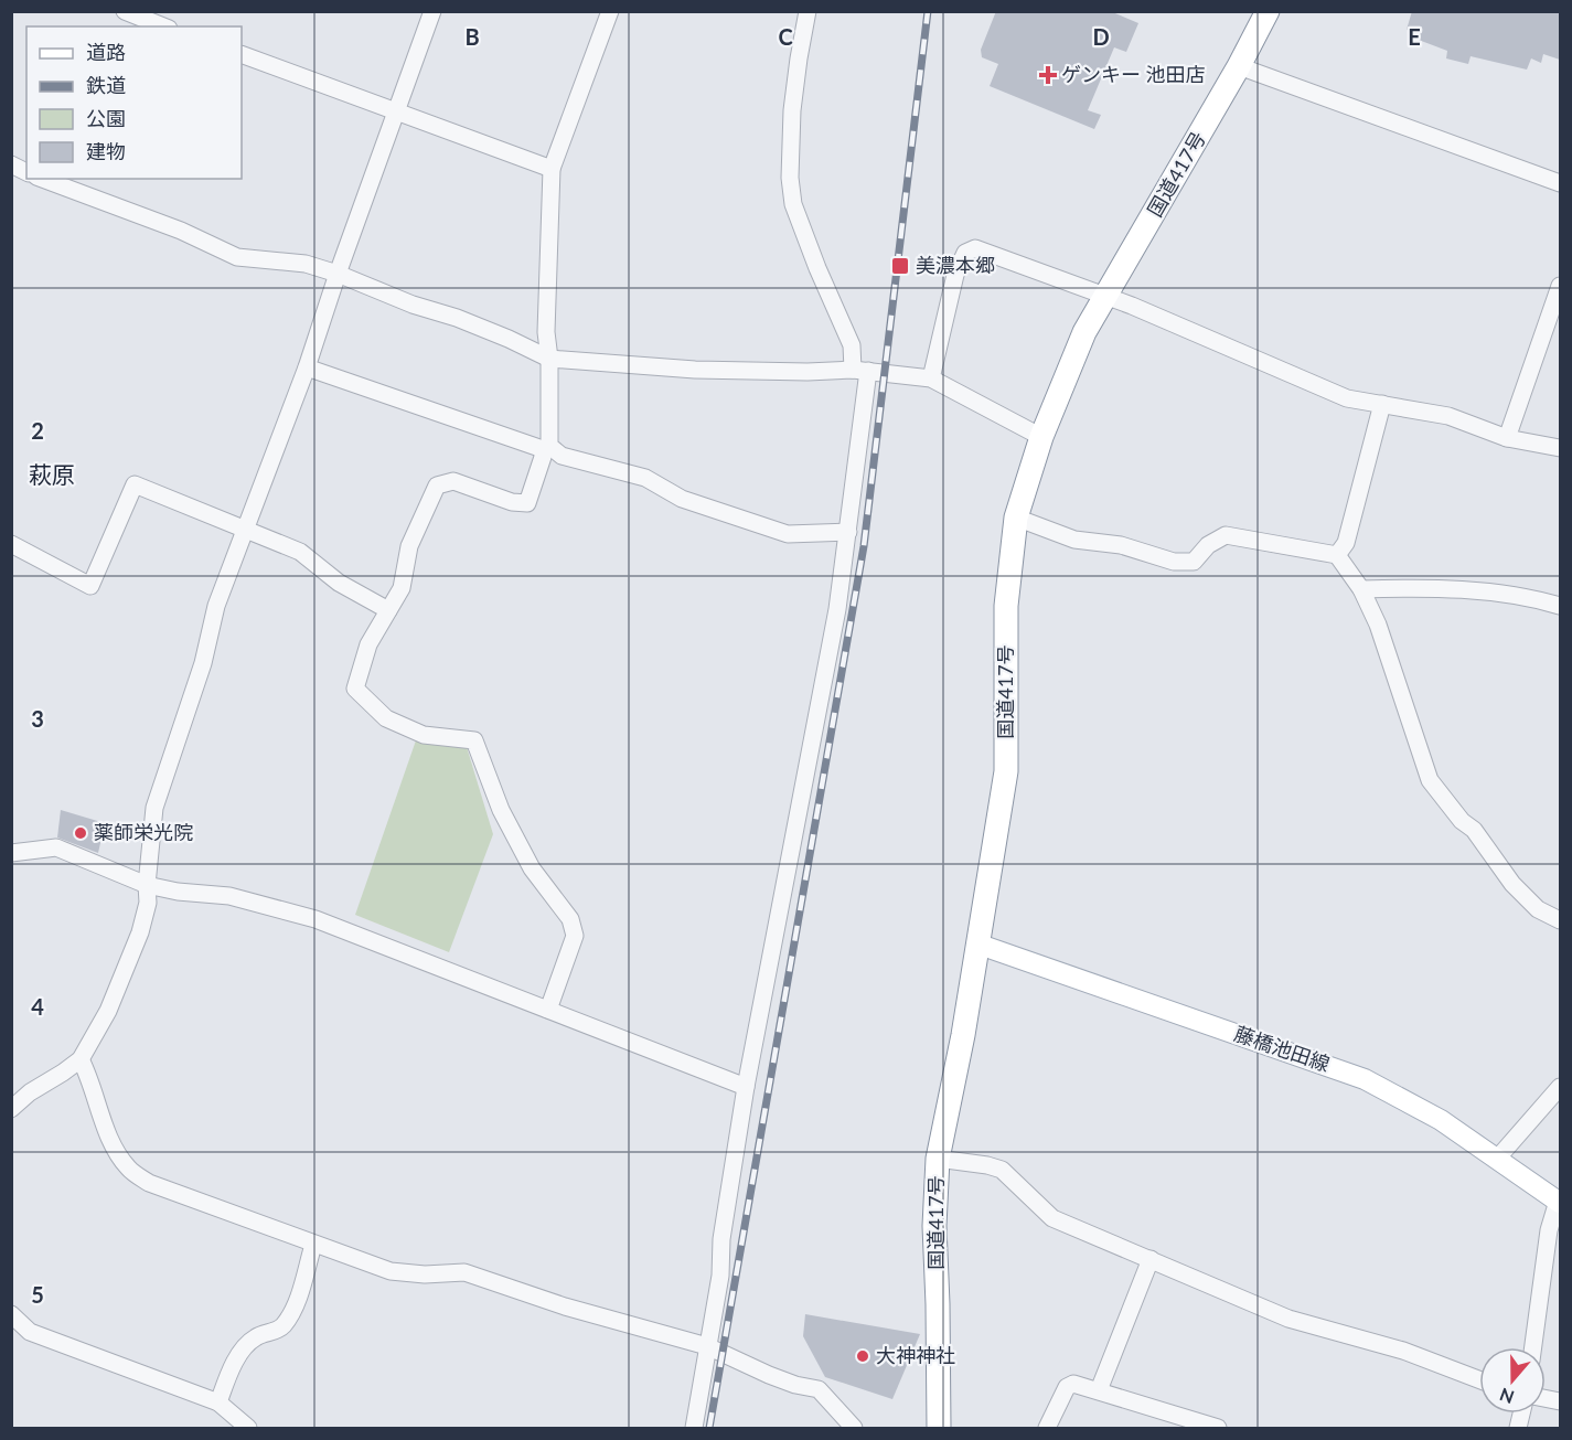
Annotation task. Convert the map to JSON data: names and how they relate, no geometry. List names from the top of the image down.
{
  "streets": {
    "highway": ["国道417号"],
    "main road": ["藤橋池田線"]
  },
  "crossings": [
    ["国道417号", "藤橋池田線"]
  ],
  "districts": ["萩原"],
  "places": {
    "health": ["ゲンキー 池田店"],
    "transit": ["美濃本郷"],
    "other": ["薬師栄光院", "大神神社"]
  },
  "legend": [
    "道路",
    "鉄道",
    "公園",
    "建物"
  ],
  "north": "bottom",
  "grid": {
    "columns": [
      "B",
      "C",
      "D",
      "E"
    ],
    "rows": [
      "2",
      "3",
      "4",
      "5"
    ]
  }
}
